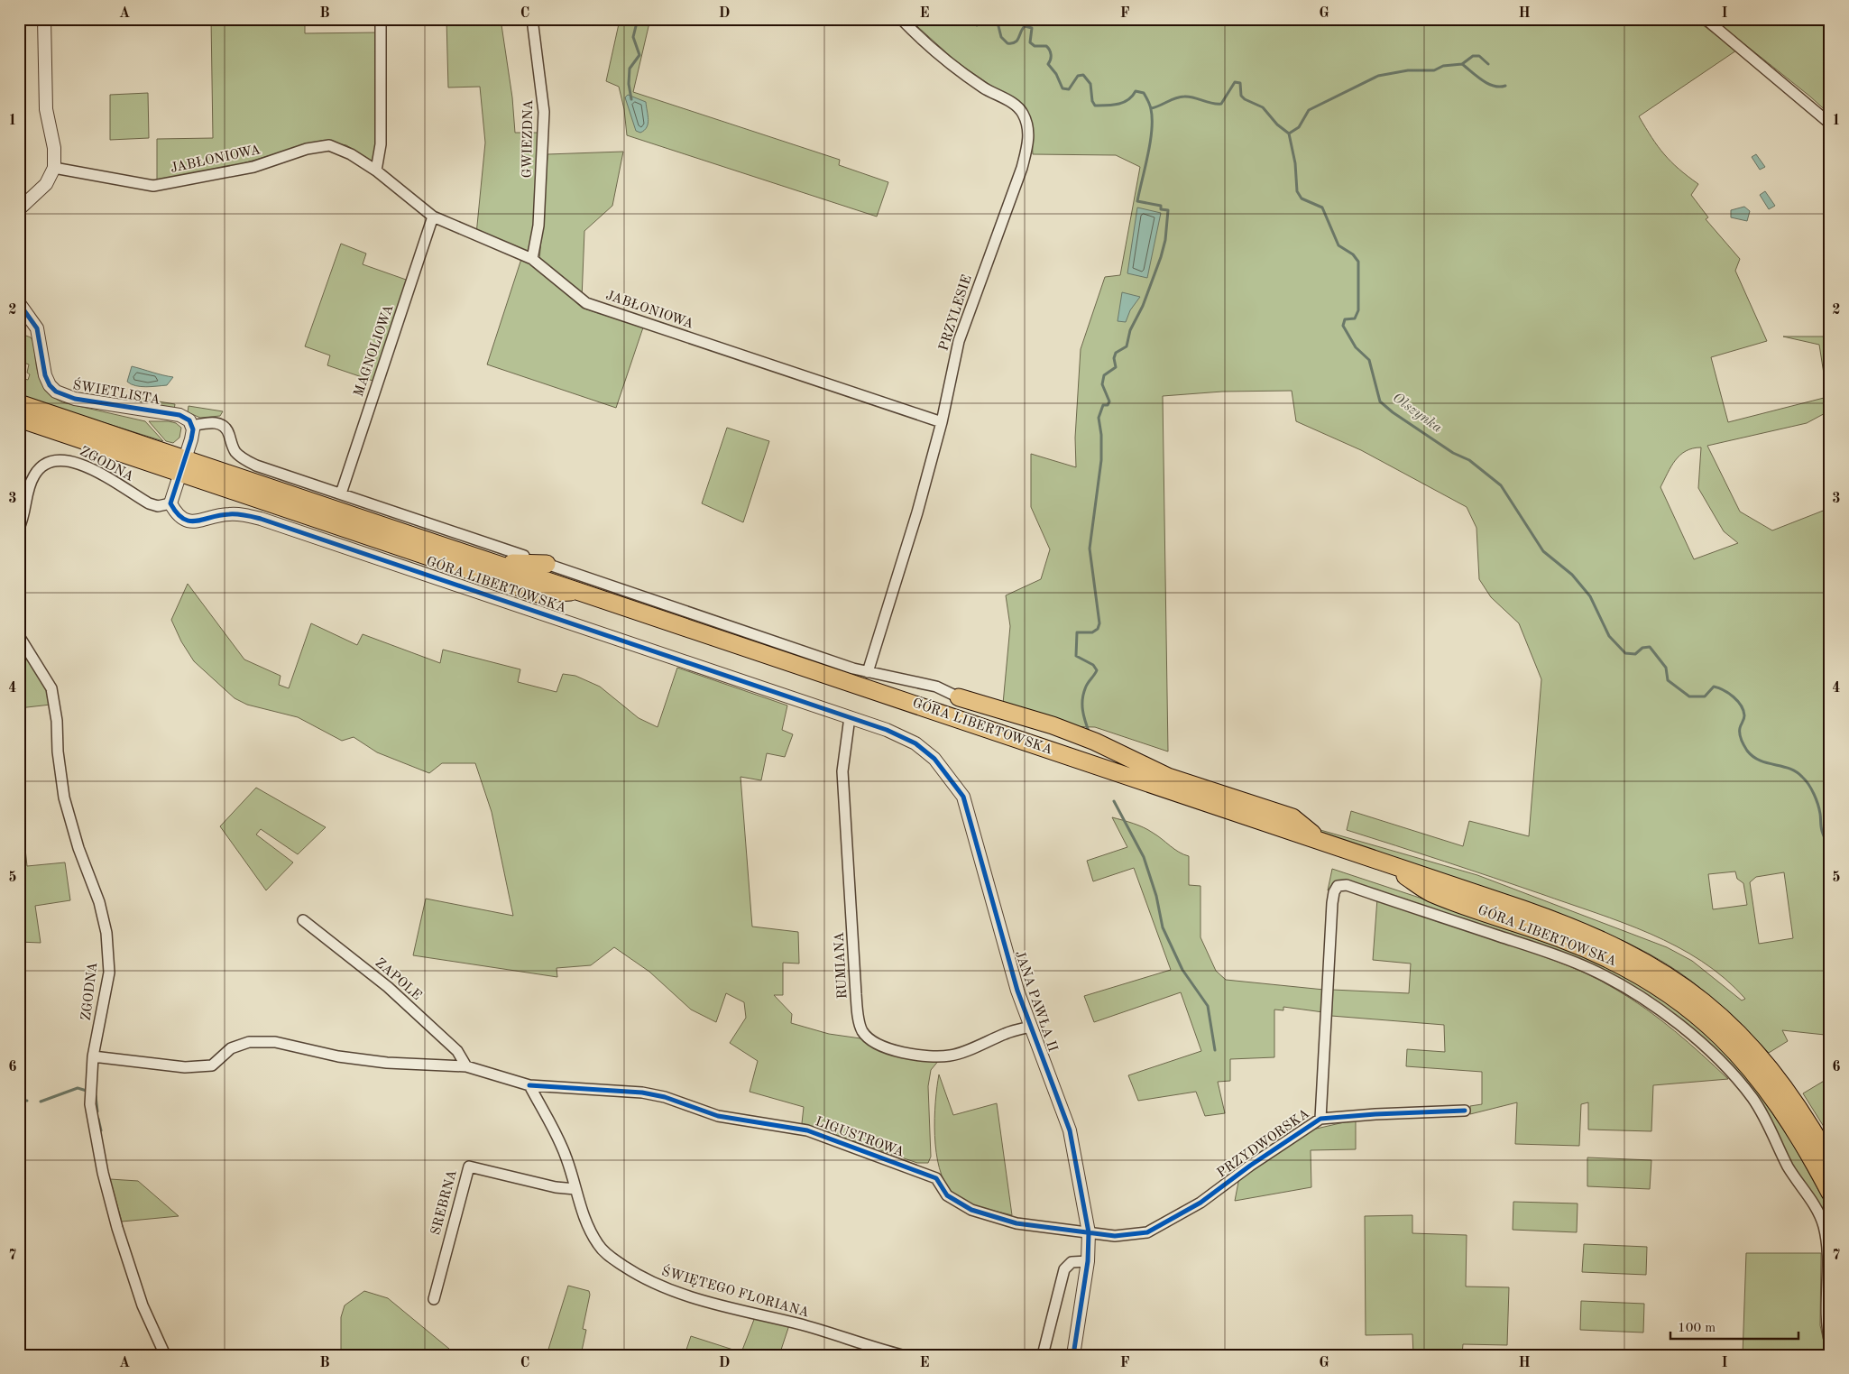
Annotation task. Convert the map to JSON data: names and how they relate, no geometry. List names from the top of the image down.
{
  "streets": {
    "highway": ["GÓRA LIBERTOWSKA"],
    "street": [
      "GWIEZDNA",
      "JABŁONIOWA",
      "PRZYLESIE",
      "MAGNOLIOWA",
      "ŚWIETLISTA",
      "ZGODNA",
      "RUMIANA",
      "ZAPOLE",
      "JANA PAWŁA II",
      "LIGUSTROWA",
      "PRZYDWORSKA",
      "SREBRNA",
      "ŚWIĘTEGO FLORIANA"
    ]
  },
  "crossings": [
    ["GWIEZDNA", "JABŁONIOWA"],
    ["JABŁONIOWA", "PRZYLESIE"],
    ["JABŁONIOWA", "MAGNOLIOWA"],
    ["PRZYLESIE", "GÓRA LIBERTOWSKA"],
    ["ZGODNA", "GÓRA LIBERTOWSKA"],
    ["GÓRA LIBERTOWSKA", "RUMIANA"],
    ["GÓRA LIBERTOWSKA", "JANA PAWŁA II"],
    ["RUMIANA", "JANA PAWŁA II"],
    ["JANA PAWŁA II", "LIGUSTROWA"],
    ["JANA PAWŁA II", "PRZYDWORSKA"],
    ["LIGUSTROWA", "PRZYDWORSKA"],
    ["LIGUSTROWA", "ŚWIĘTEGO FLORIANA"],
    ["SREBRNA", "ŚWIĘTEGO FLORIANA"]
  ],
  "water": ["Olszynka"],
  "scale_bar": "100 m",
  "grid": {
    "columns": [
      "A",
      "B",
      "C",
      "D",
      "E",
      "F",
      "G",
      "H",
      "I"
    ],
    "rows": [
      "1",
      "2",
      "3",
      "4",
      "5",
      "6",
      "7"
    ]
  }
}
